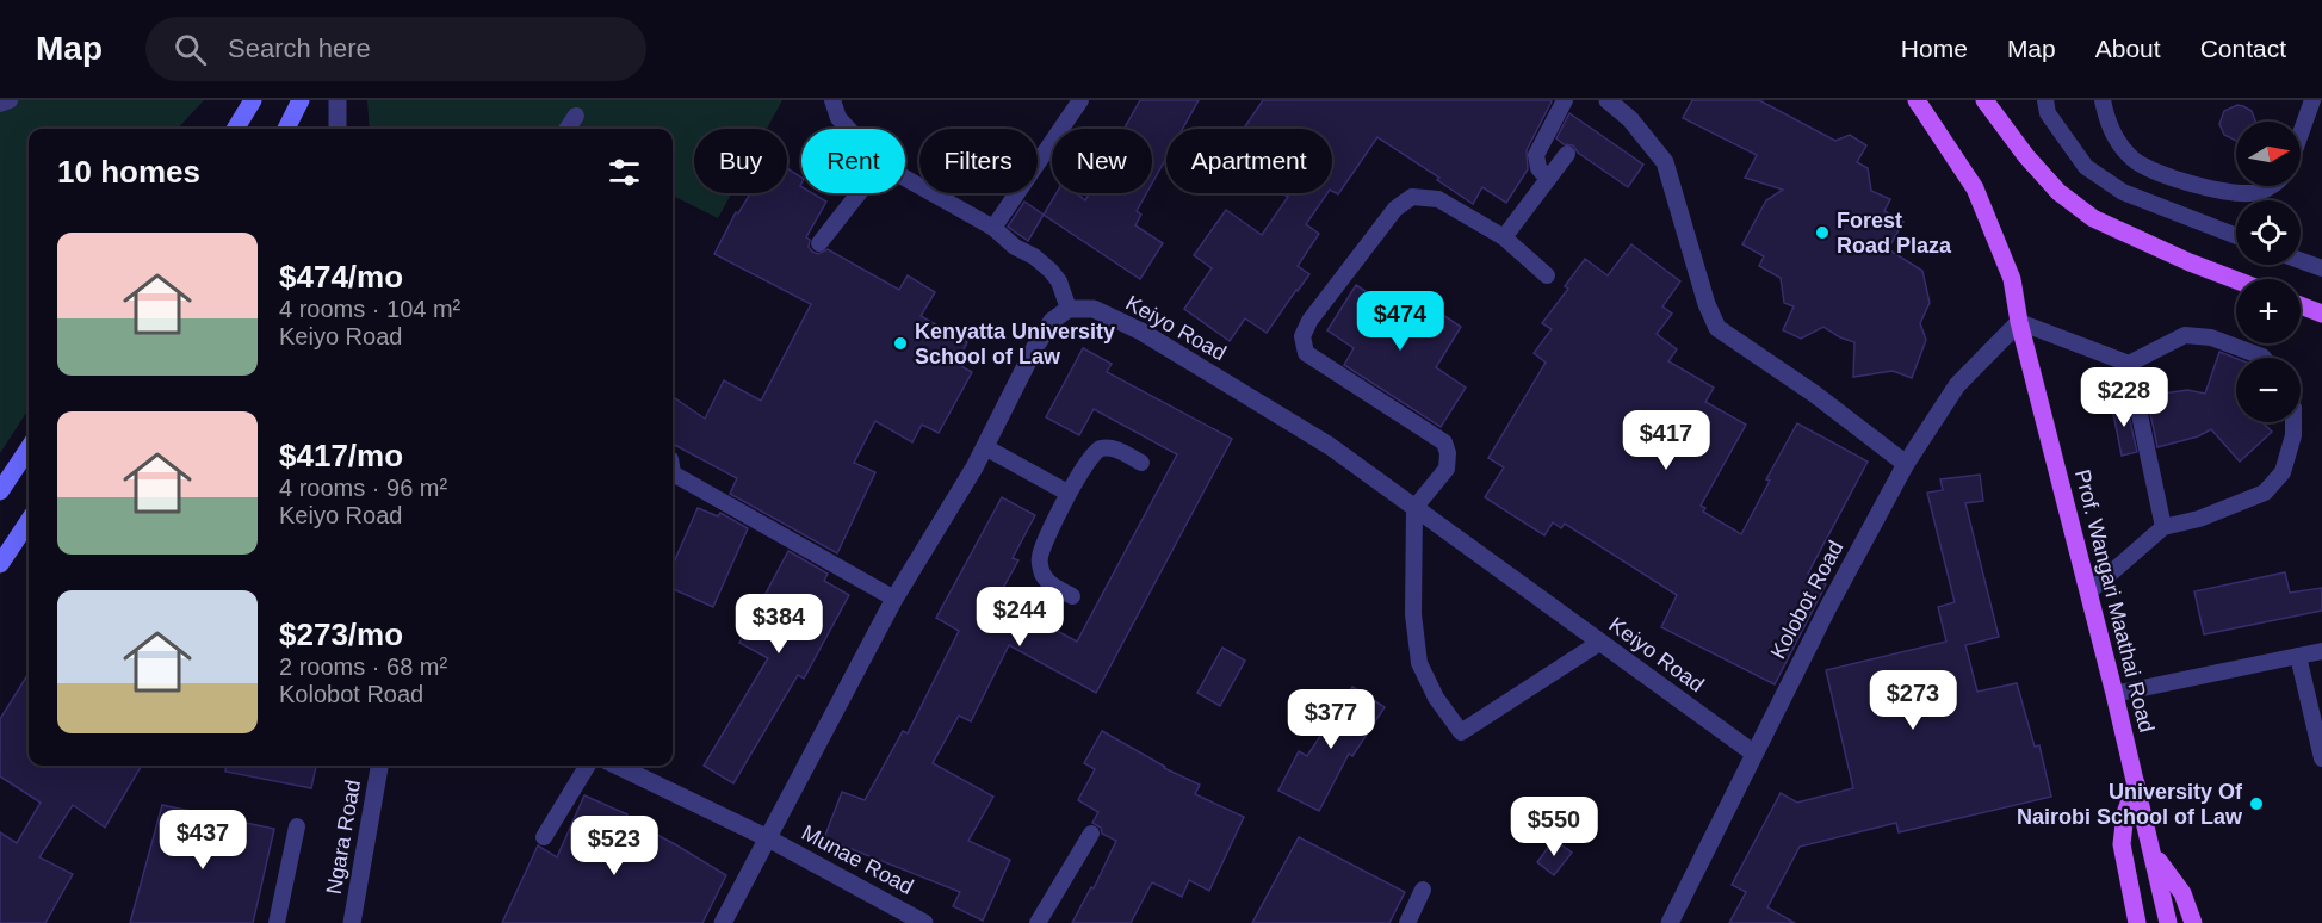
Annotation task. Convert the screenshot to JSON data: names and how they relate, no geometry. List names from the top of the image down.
{
  "streets": {
    "main road": ["Prof. Wangari Maathai Road"],
    "street": [
      "Keiyo Road",
      "Kolobot Road",
      "Ngara Road",
      "Munae Road"
    ]
  },
  "crossings": [
    ["Keiyo Road", "Kolobot Road"],
    ["Kolobot Road", "Prof. Wangari Maathai Road"]
  ],
  "places": ["Forest Road Plaza", "Kenyatta University School of Law", "University Of Nairobi School of Law"],
  "north": "right",
  "page": {
    "header": "Map",
    "search": "Search here",
    "nav": [
      "Home",
      "Map",
      "About",
      "Contact"
    ],
    "map_buttons": ["+", "−"],
    "chip": [
      "Buy",
      "Rent",
      "Filters",
      "New",
      "Apartment"
    ],
    "heading": "10 homes",
    "list": [
      {
        "name": "$474/mo",
        "note": "4 rooms · 104 m² · Keiyo Road"
      },
      {
        "name": "$417/mo",
        "note": "4 rooms · 96 m² · Keiyo Road"
      },
      {
        "name": "$273/mo",
        "note": "2 rooms · 68 m² · Kolobot Road"
      }
    ],
    "price": [
      "$474",
      "$228",
      "$417",
      "$244",
      "$384",
      "$273",
      "$377",
      "$550",
      "$437",
      "$523"
    ]
  }
}
